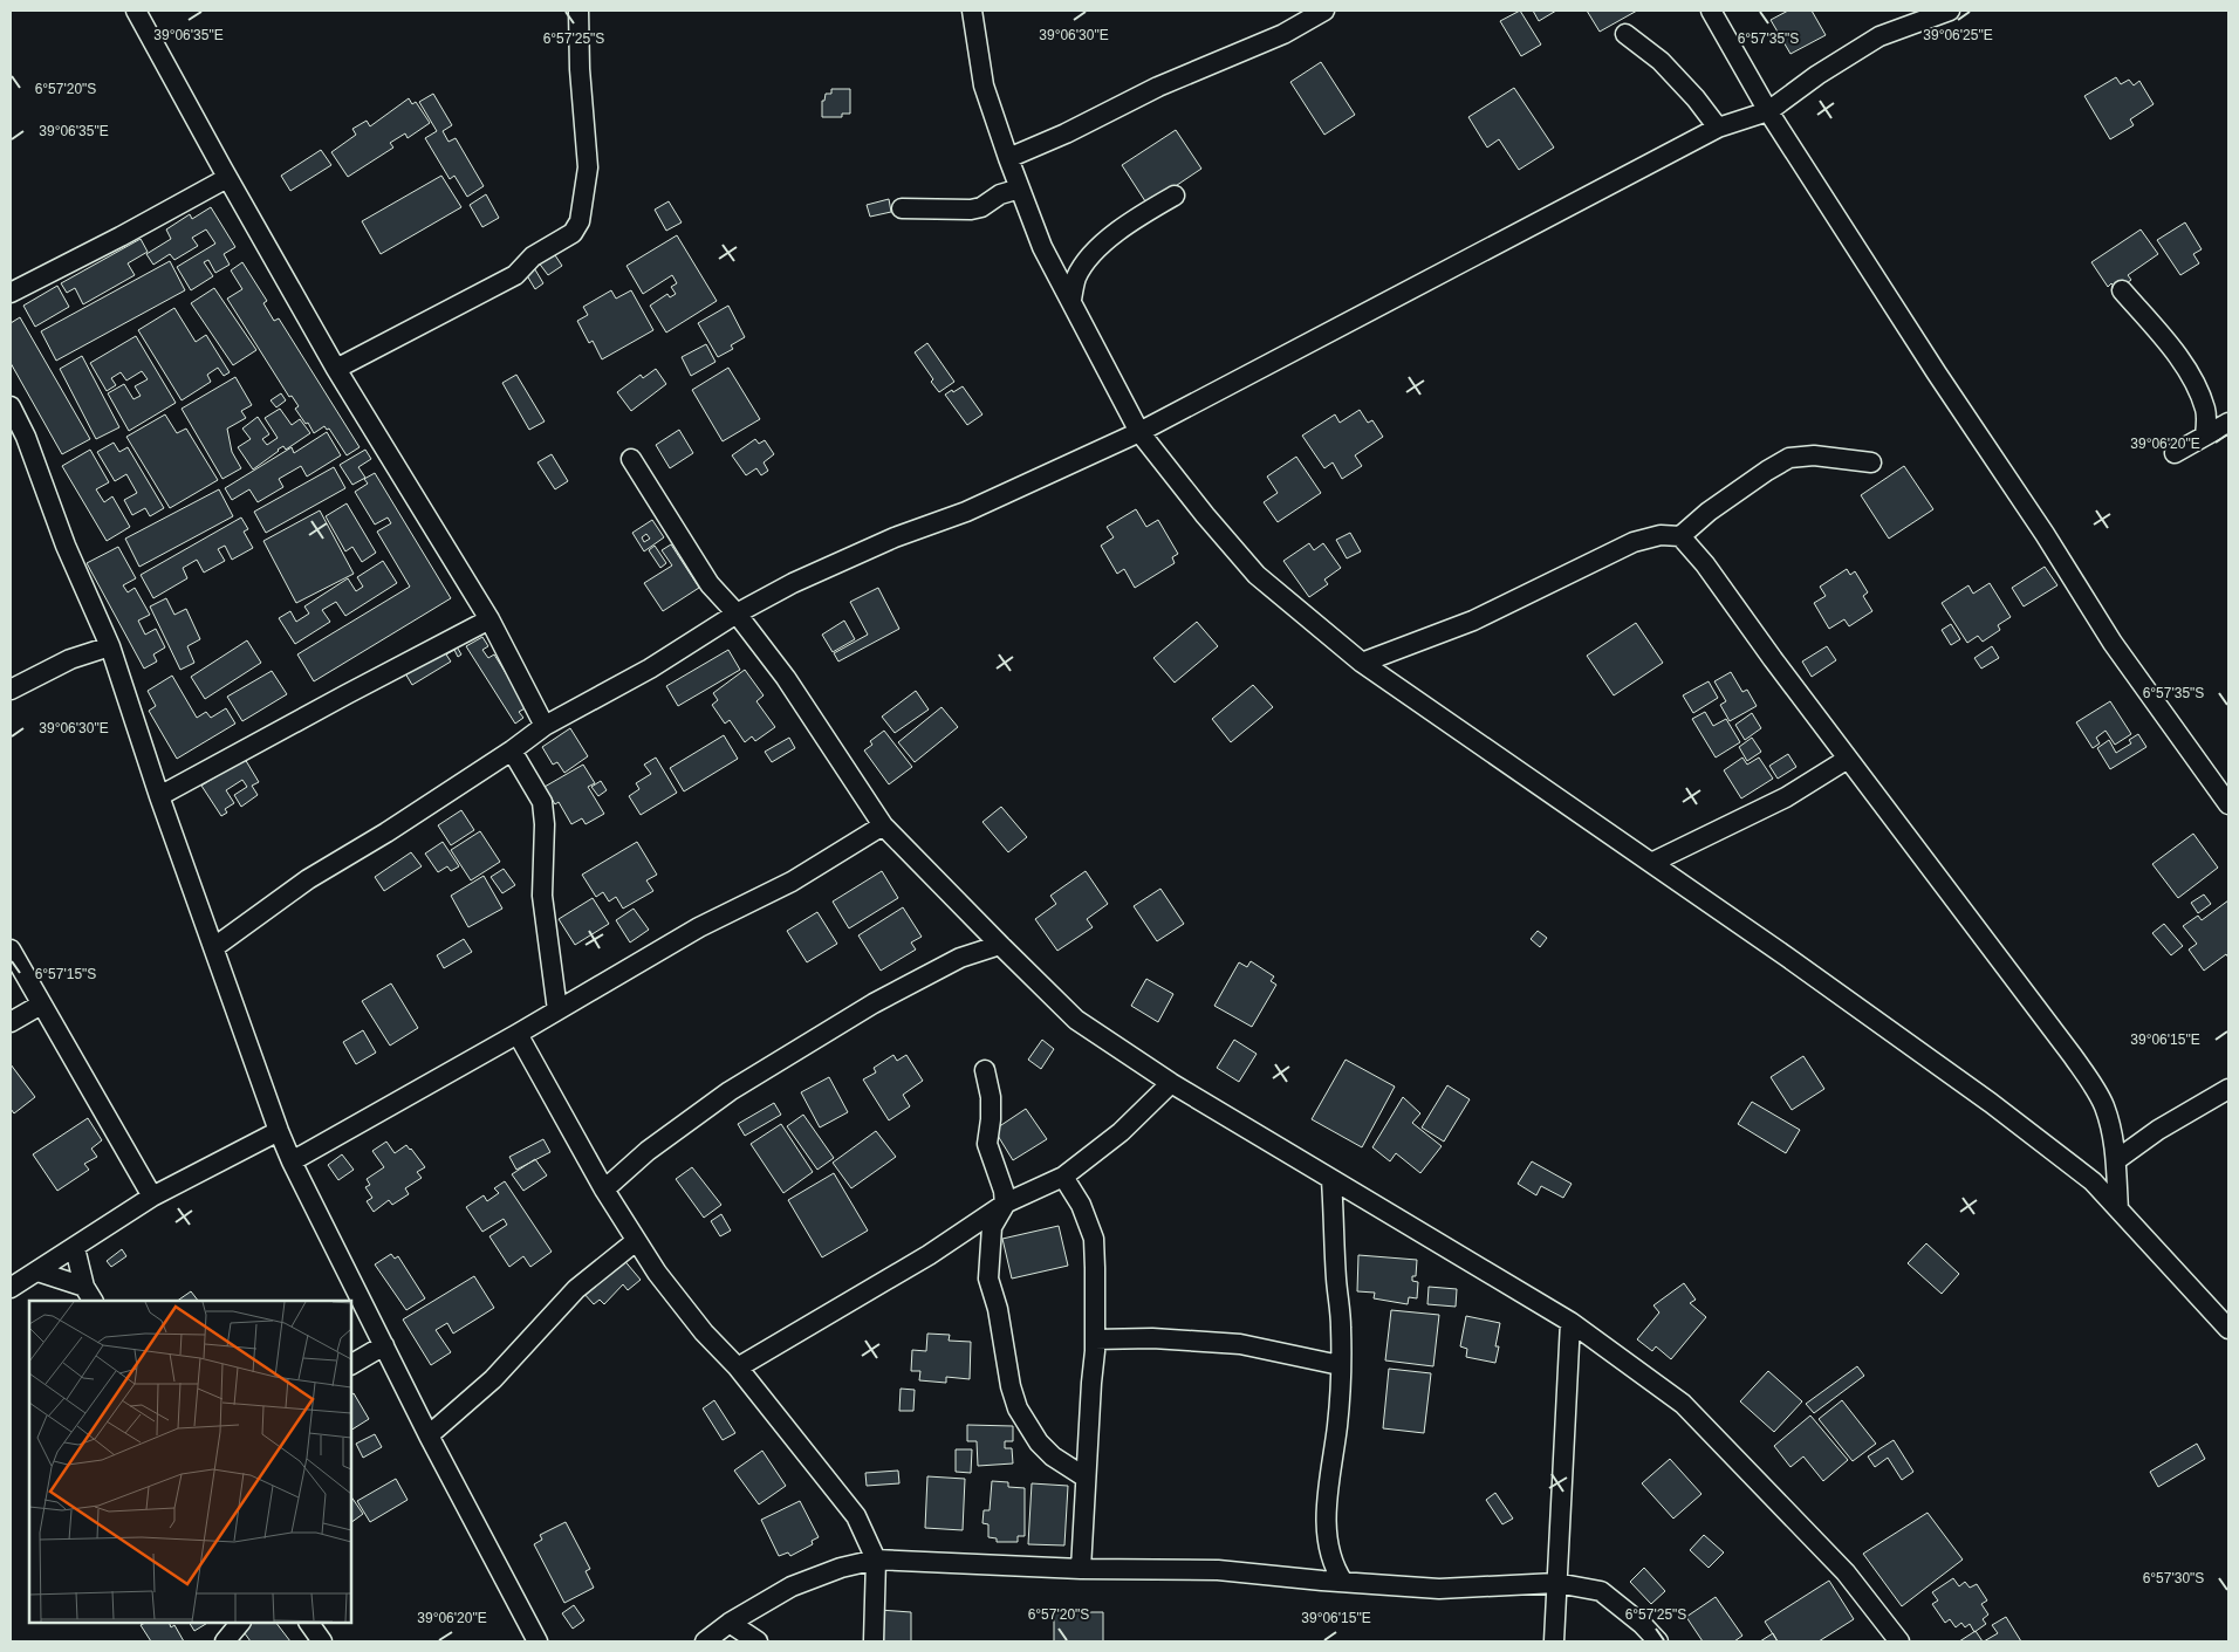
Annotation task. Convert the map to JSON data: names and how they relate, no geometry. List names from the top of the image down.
{
  "coordinates": [
    "39°06'35\"E",
    "39°06'30\"E",
    "39°06'25\"E",
    "6°57'25\"S",
    "6°57'35\"S",
    "6°57'20\"S",
    "39°06'20\"E",
    "6°57'15\"S",
    "39°06'15\"E",
    "6°57'30\"S"
  ]
}
